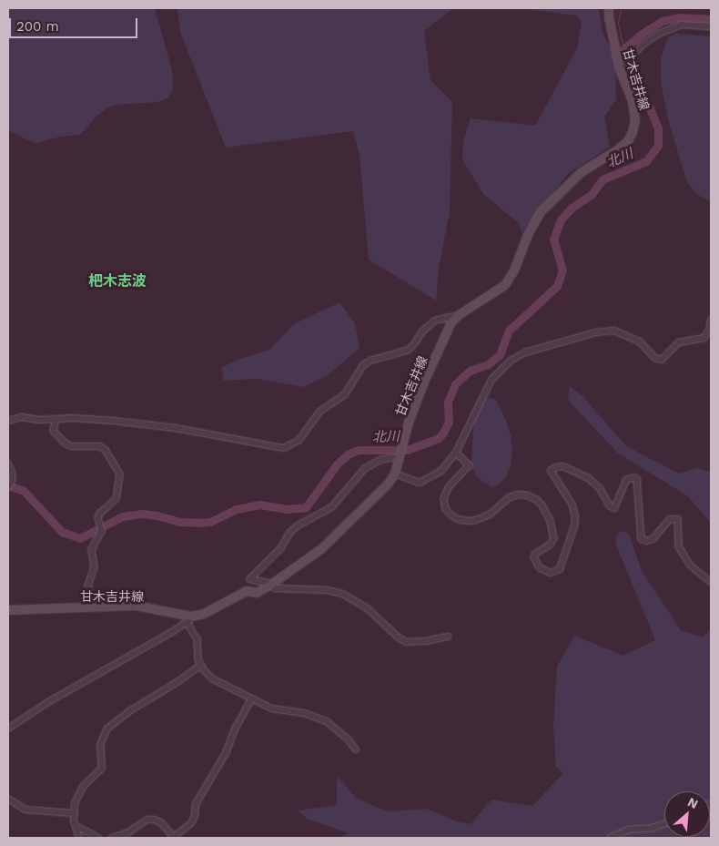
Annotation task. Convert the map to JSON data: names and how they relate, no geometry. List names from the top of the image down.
{
  "streets": {
    "main road": ["甘木吉井線"]
  },
  "districts": ["杷木志波"],
  "water": ["北川"],
  "scale_bar": "200 m",
  "north": "top right"
}
